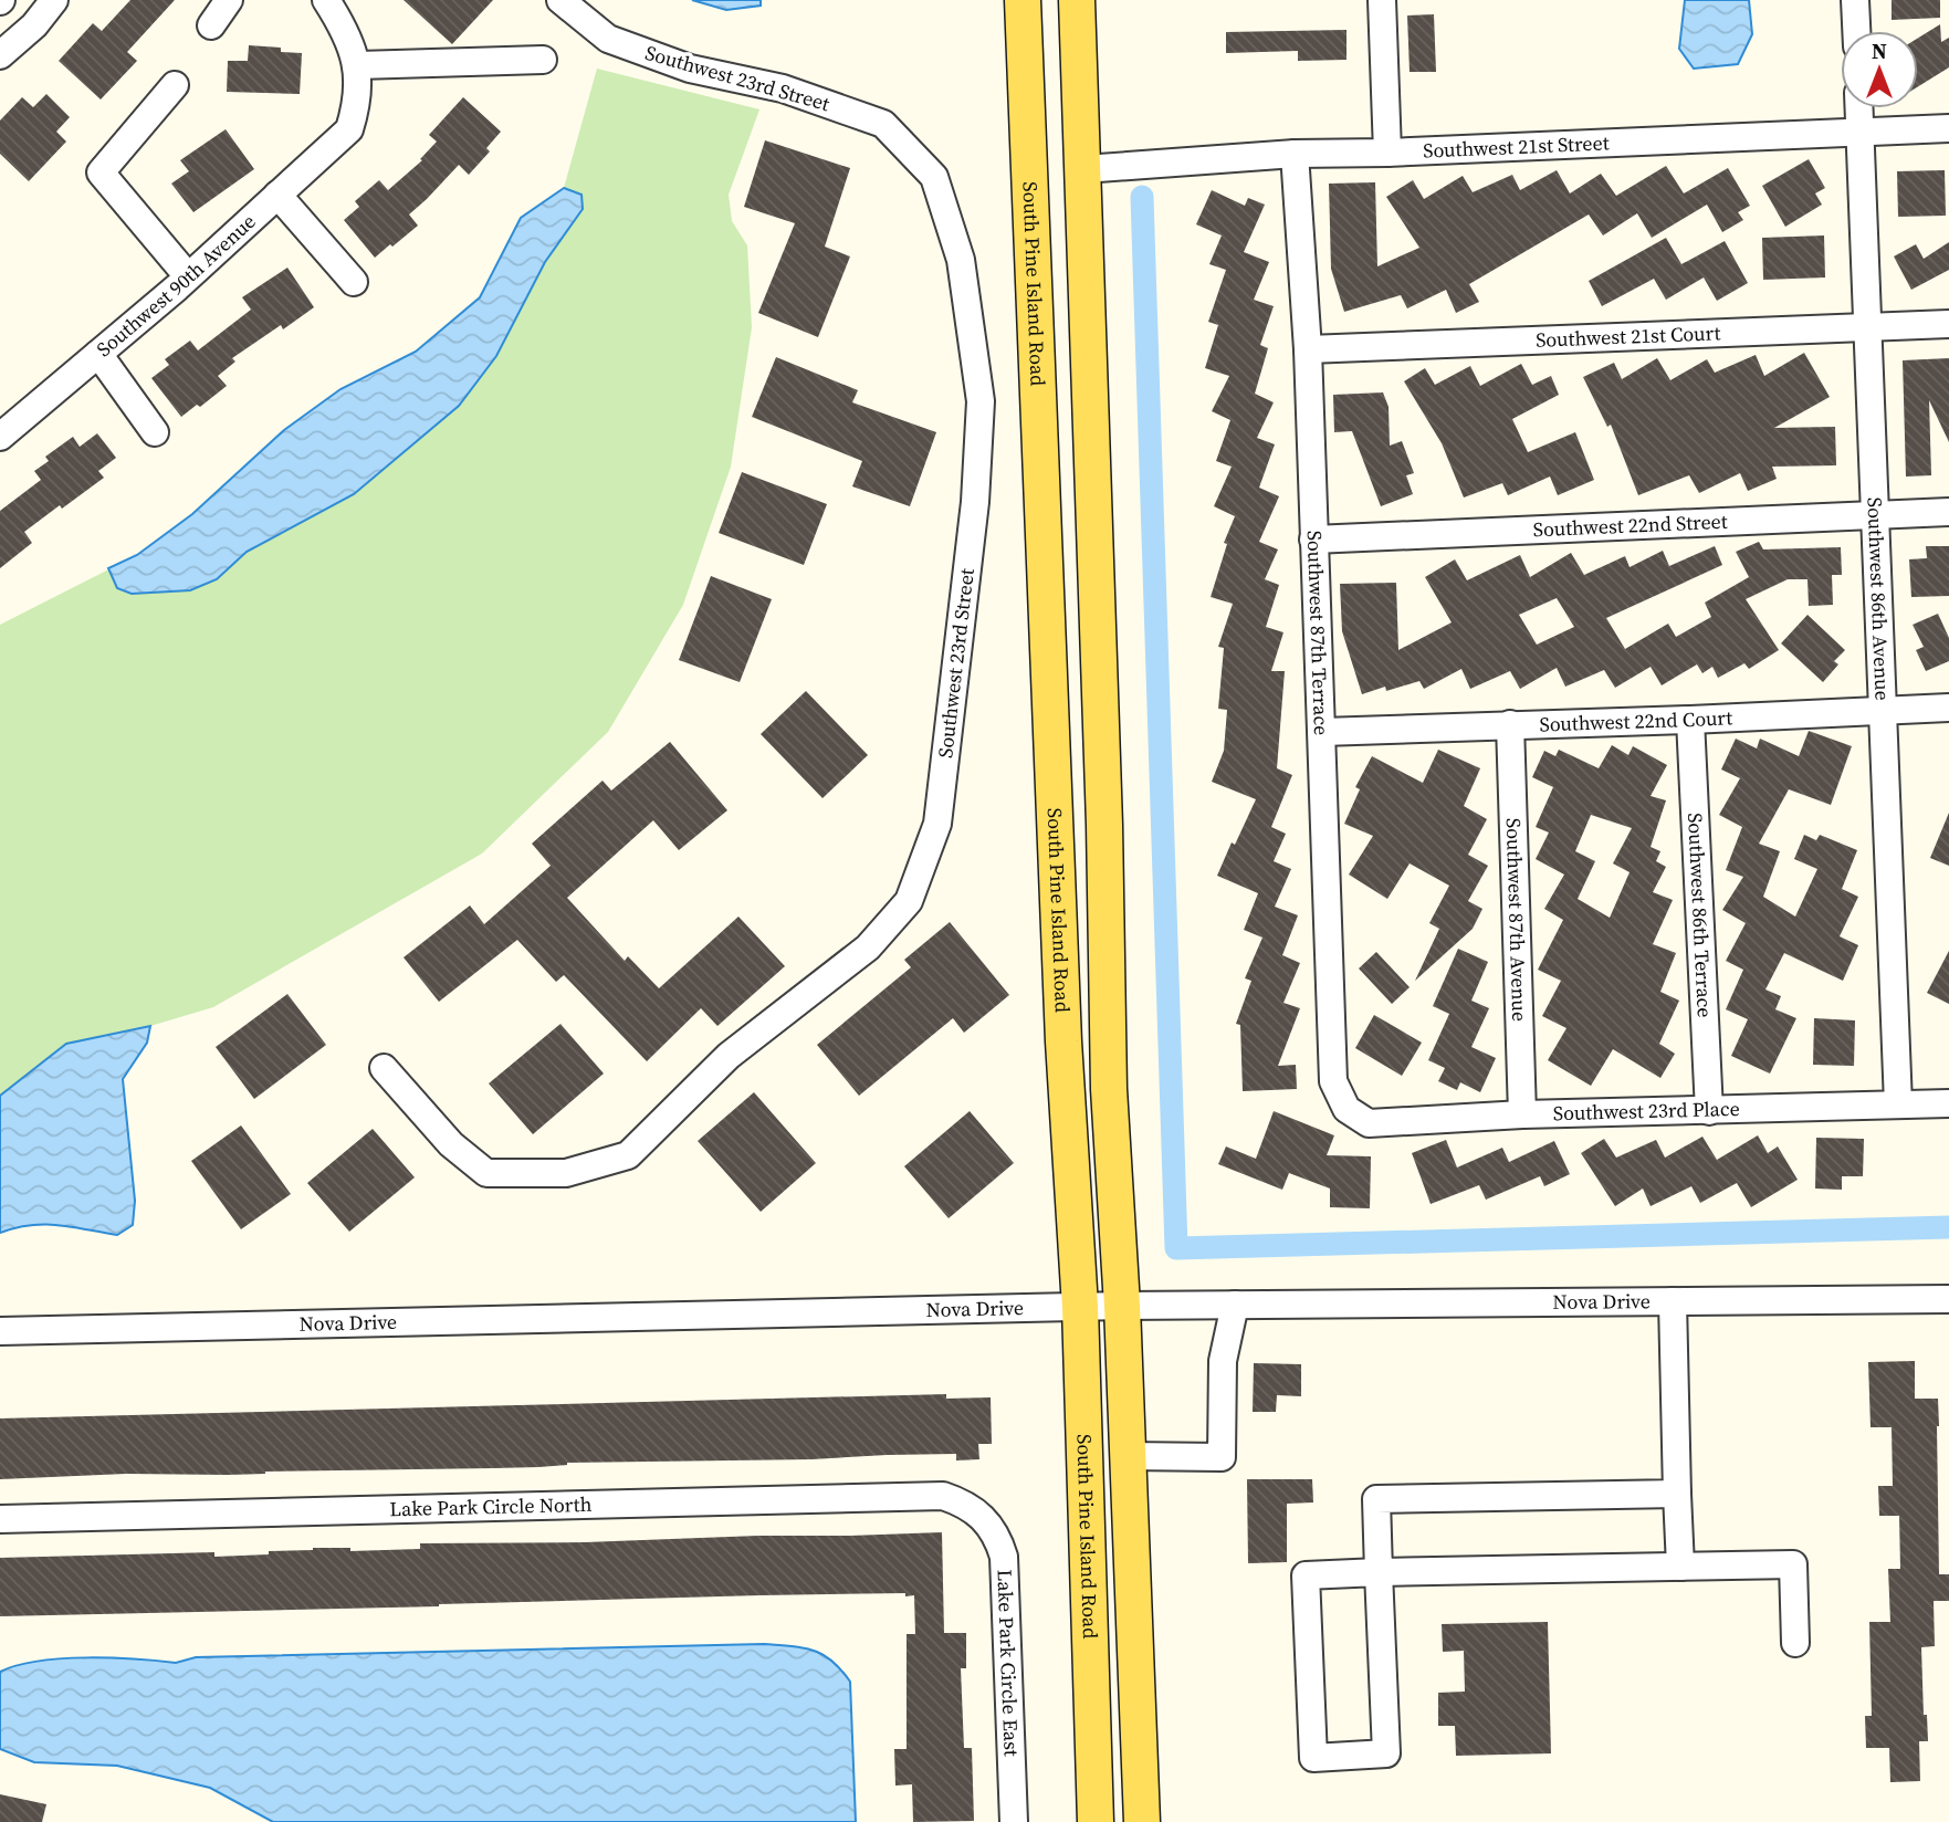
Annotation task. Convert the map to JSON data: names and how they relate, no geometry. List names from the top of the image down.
{
  "streets": {
    "main road": ["South Pine Island Road"],
    "street": [
      "Southwest 23rd Street",
      "Southwest 21st Street",
      "Southwest 90th Avenue",
      "Southwest 21st Court",
      "Southwest 22nd Street",
      "Southwest 86th Avenue",
      "Southwest 87th Terrace",
      "Southwest 22nd Court",
      "Southwest 86th Terrace",
      "Southwest 87th Avenue",
      "Southwest 23rd Place",
      "Nova Drive",
      "Lake Park Circle North",
      "Lake Park Circle East"
    ]
  },
  "crossings": [
    ["Southwest 21st Street", "Southwest 86th Avenue"],
    ["Southwest 21st Street", "Southwest 87th Terrace"],
    ["South Pine Island Road", "Nova Drive"],
    ["Southwest 21st Court", "Southwest 86th Avenue"],
    ["Southwest 21st Court", "Southwest 87th Terrace"],
    ["Southwest 22nd Street", "Southwest 86th Avenue"],
    ["Southwest 22nd Street", "Southwest 87th Terrace"],
    ["Southwest 86th Avenue", "Southwest 22nd Court"],
    ["Southwest 86th Avenue", "Southwest 23rd Place"],
    ["Southwest 87th Terrace", "Southwest 22nd Court"],
    ["Southwest 87th Terrace", "Southwest 23rd Place"],
    ["Southwest 22nd Court", "Southwest 86th Terrace"],
    ["Southwest 22nd Court", "Southwest 87th Avenue"],
    ["Southwest 86th Terrace", "Southwest 23rd Place"],
    ["Southwest 87th Avenue", "Southwest 23rd Place"],
    ["Lake Park Circle North", "Lake Park Circle East"]
  ],
  "north": "top"
}
